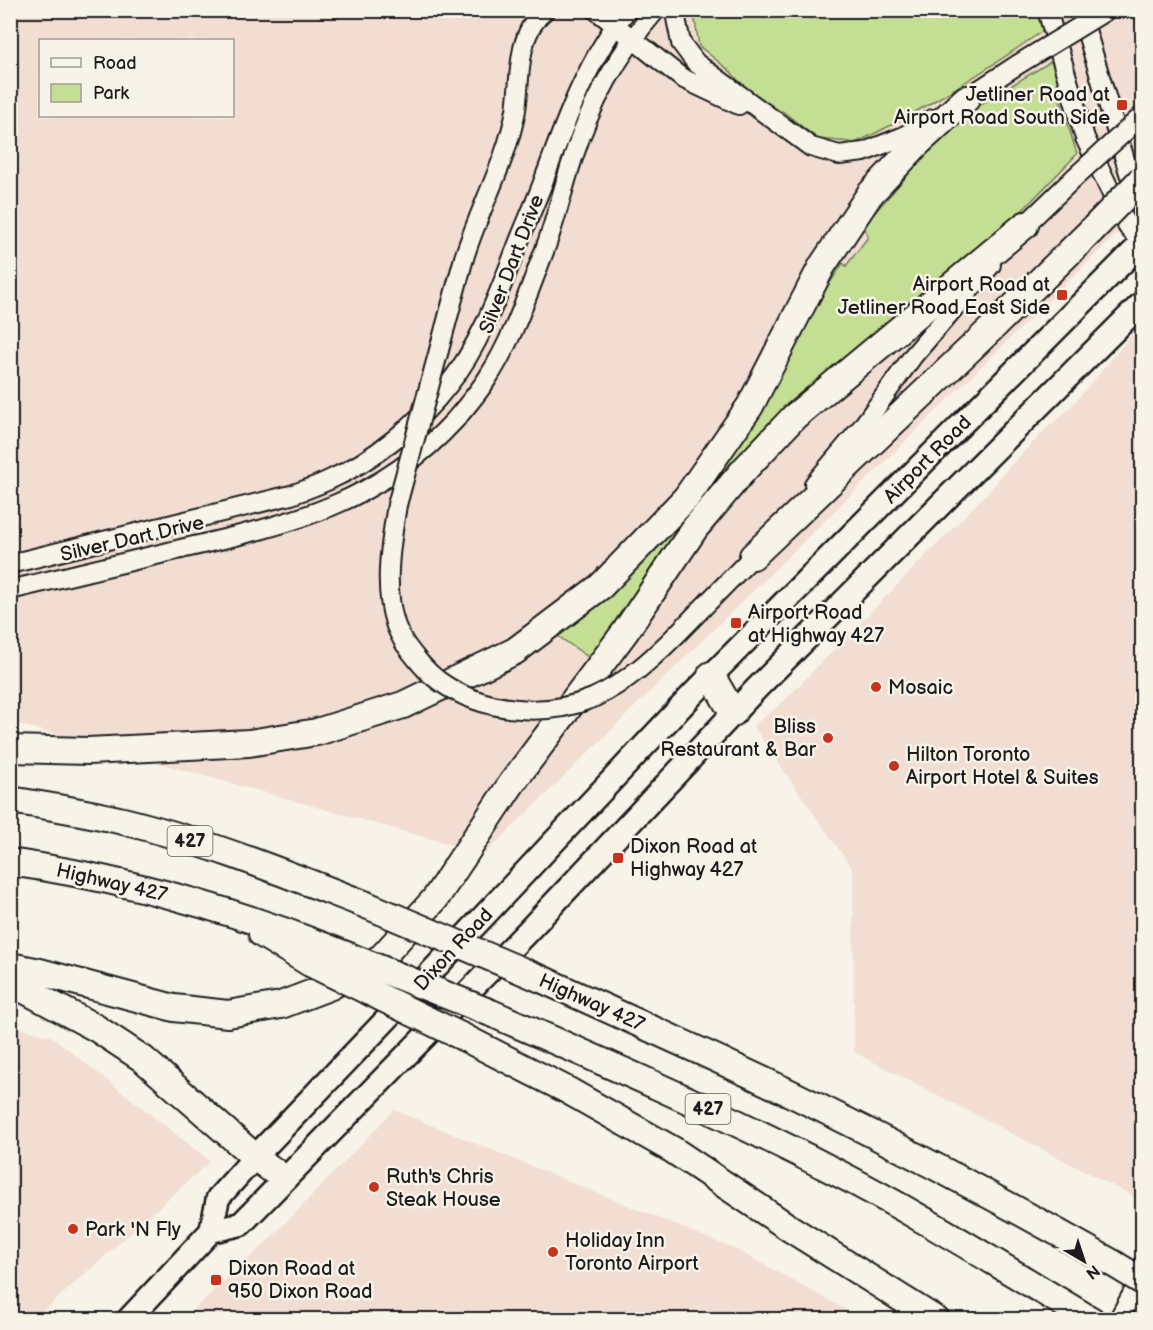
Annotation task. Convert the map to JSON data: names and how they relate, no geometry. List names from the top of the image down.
{
  "streets": {
    "highway": ["427", "Highway 427"],
    "main road": ["Airport Road", "Dixon Road"],
    "street": ["Silver Dart Drive"]
  },
  "crossings": [
    ["Airport Road", "Dixon Road"]
  ],
  "places": {
    "transit": [
      "Jetliner Road at Airport Road South Side",
      "Airport Road at Jetliner Road East Side",
      "Airport Road at Highway 427",
      "Dixon Road at Highway 427",
      "Dixon Road at 950 Dixon Road"
    ],
    "other": [
      "Mosaic",
      "Bliss Restaurant & Bar",
      "Hilton Toronto Airport Hotel & Suites",
      "Ruth's Chris Steak House",
      "Park 'N Fly",
      "Holiday Inn Toronto Airport"
    ]
  },
  "legend": ["Road", "Park"],
  "north": "bottom right"
}
